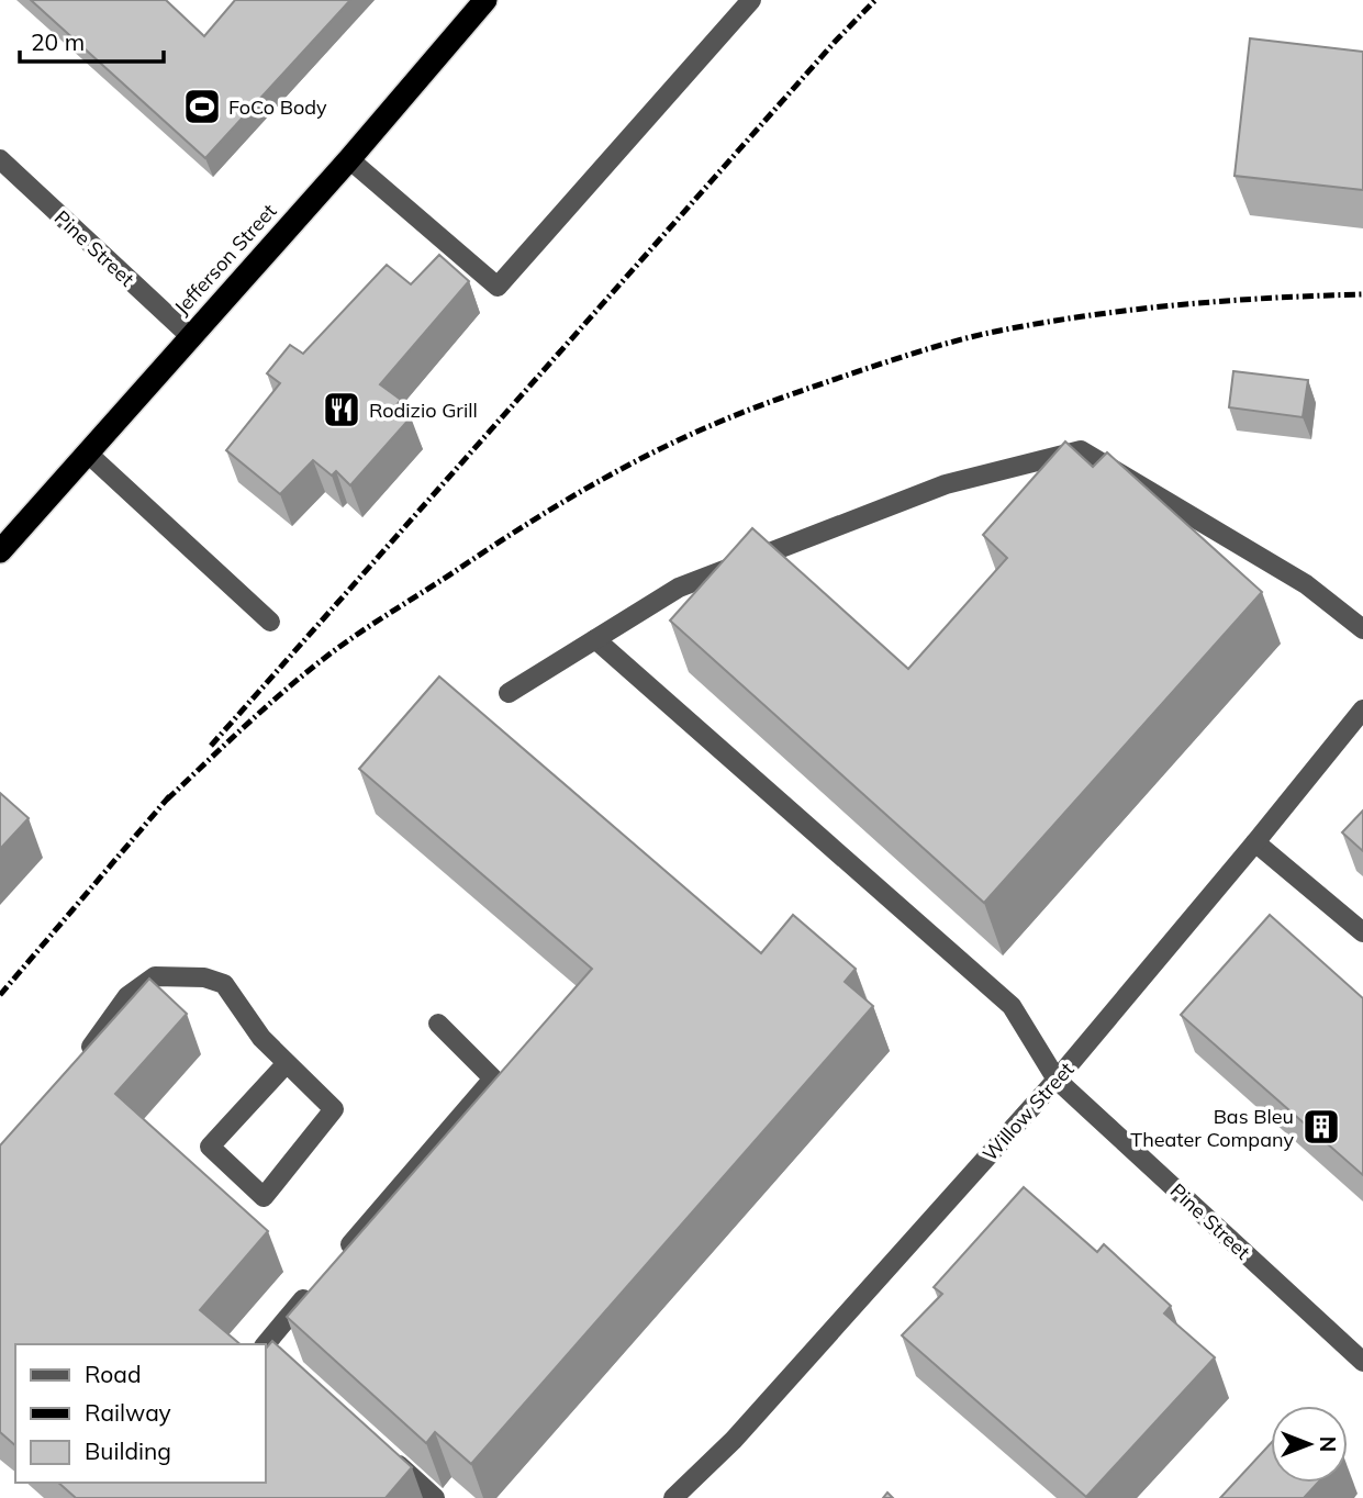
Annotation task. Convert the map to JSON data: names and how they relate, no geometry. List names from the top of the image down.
{
  "streets": {
    "highway": ["Jefferson Street"],
    "street": ["Pine Street", "Willow Street"]
  },
  "crossings": [
    ["Pine Street", "Jefferson Street"],
    ["Pine Street", "Willow Street"]
  ],
  "places": {
    "sports": ["FoCo Body"],
    "restaurant": ["Rodizio Grill"],
    "building": ["Bas Bleu Theater Company"]
  },
  "legend": ["Road", "Railway", "Building"],
  "scale_bar": "20 m",
  "north": "right"
}
